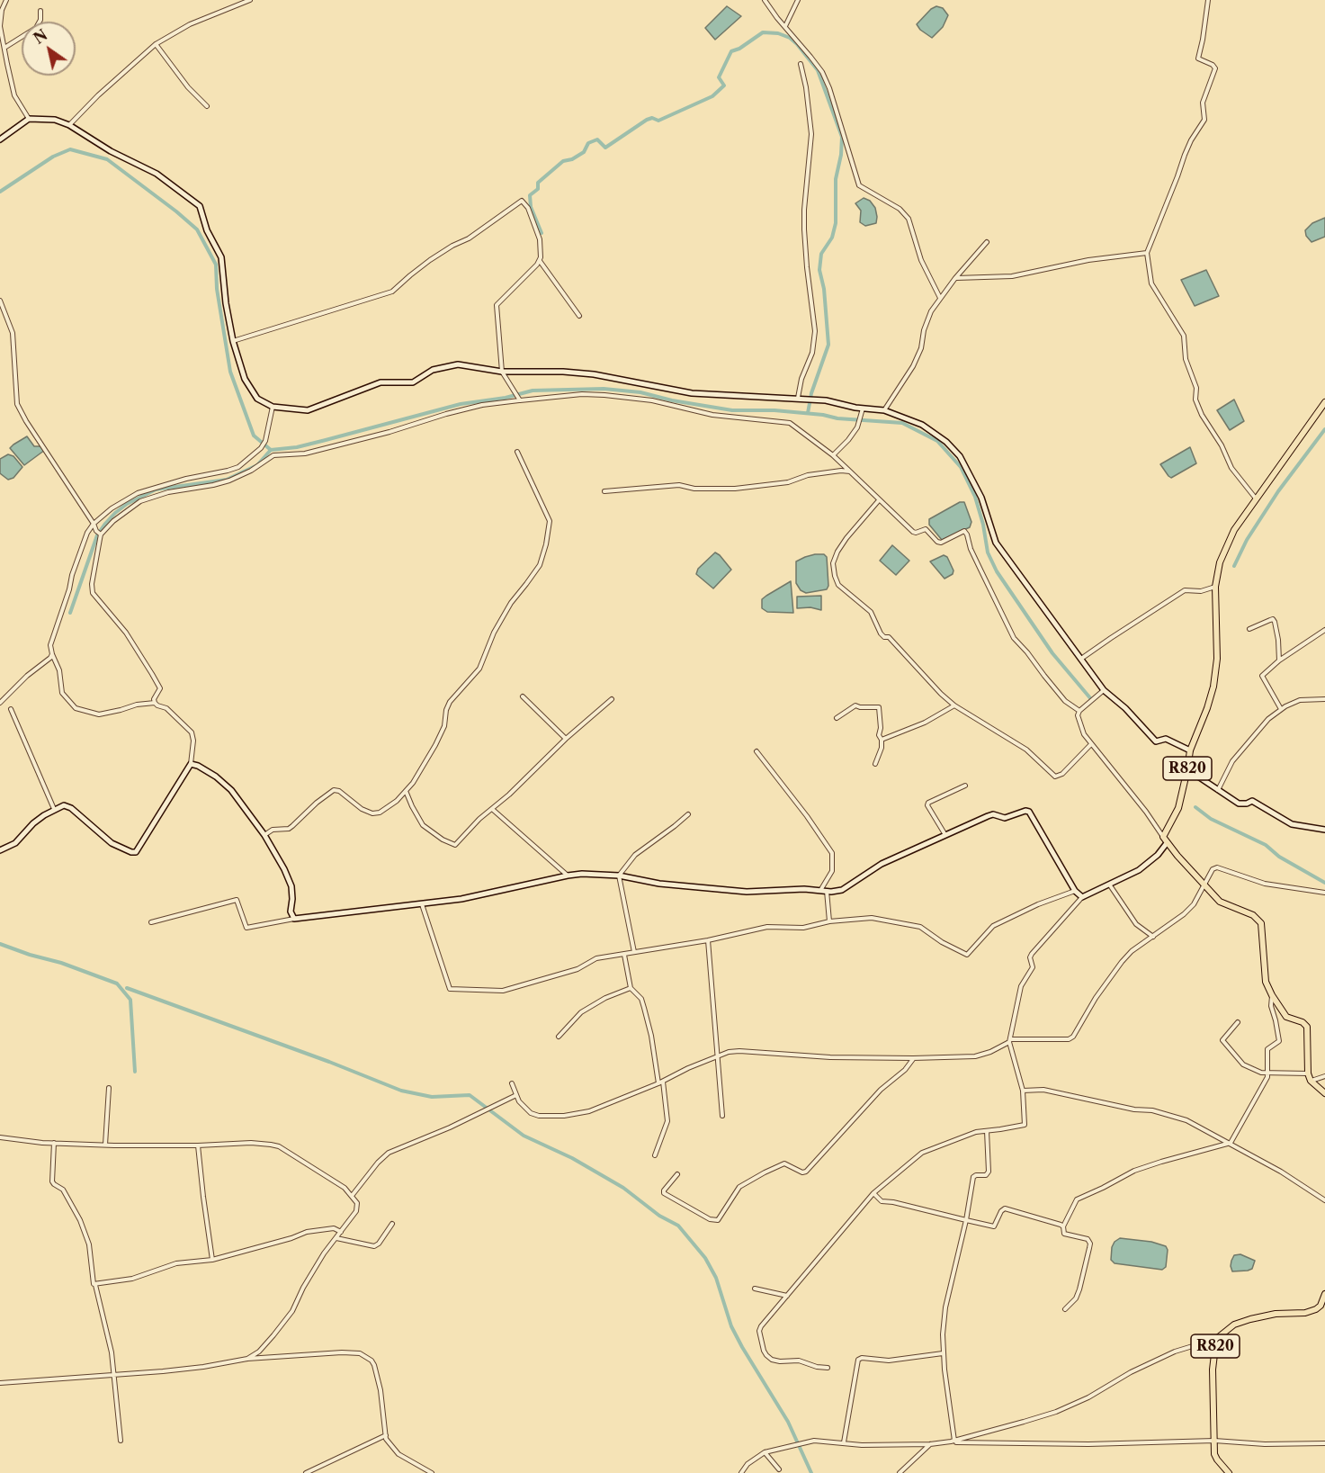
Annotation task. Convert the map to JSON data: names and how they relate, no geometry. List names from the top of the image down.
{
  "streets": {
    "main road": ["R820"]
  },
  "north": "top left"
}
